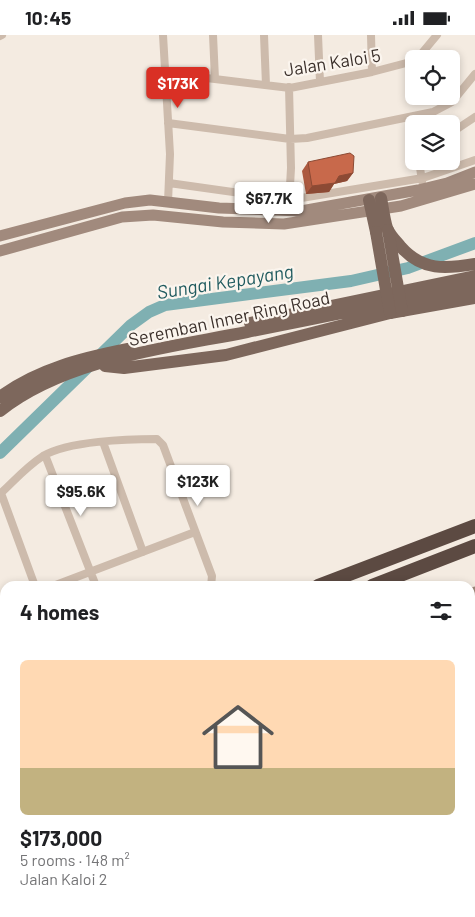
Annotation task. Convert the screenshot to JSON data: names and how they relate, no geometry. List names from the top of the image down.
{
  "streets": {
    "main road": ["Seremban Inner Ring Road"],
    "street": ["Jalan Kaloi 5"]
  },
  "water": ["Sungai Kepayang"],
  "page": {
    "status": "10:45",
    "price": [
      "$173K",
      "$67.7K",
      "$123K",
      "$95.6K"
    ],
    "heading": "4 homes",
    "list": [
      {
        "name": "$173,000",
        "note": "5 rooms · 148 m² · Jalan Kaloi 2"
      }
    ]
  }
}
